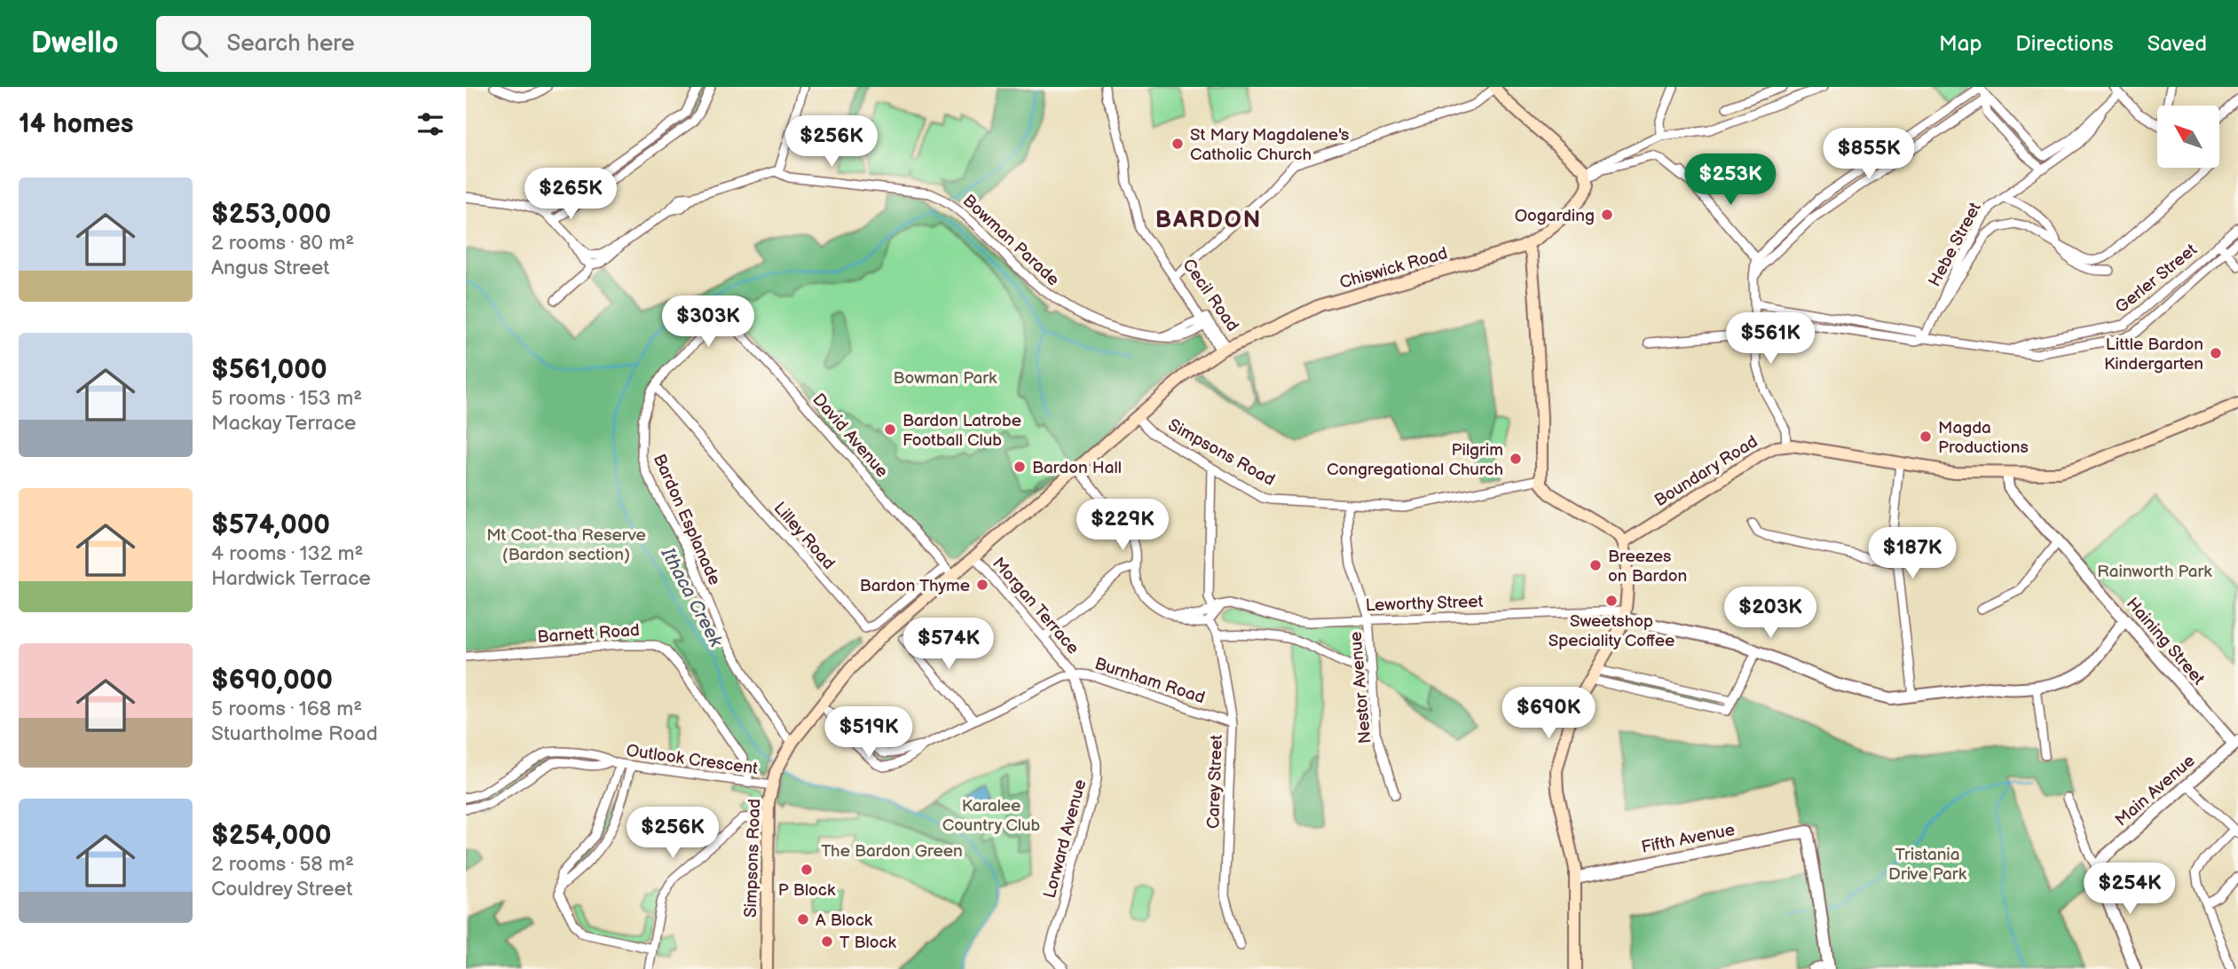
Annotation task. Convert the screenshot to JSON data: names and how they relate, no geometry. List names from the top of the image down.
{
  "streets": {
    "main road": ["Chiswick Road", "Simpsons Road", "Boundary Road"],
    "street": [
      "Bowman Parade",
      "Hebe Street",
      "Gerler Street",
      "Cecil Road",
      "David Avenue",
      "Bardon Esplanade",
      "Lilley Road",
      "Leworthy Street",
      "Morgan Terrace",
      "Barnett Road",
      "Haining Street",
      "Burnham Road",
      "Nestor Avenue",
      "Outlook Crescent",
      "Carey Street",
      "Main Avenue",
      "Fifth Avenue",
      "Lorward Avenue"
    ]
  },
  "crossings": [
    ["Bowman Parade", "Cecil Road"],
    ["Hebe Street", "Gerler Street"],
    ["Chiswick Road", "Cecil Road"],
    ["Chiswick Road", "Simpsons Road"],
    ["David Avenue", "Simpsons Road"],
    ["David Avenue", "Bardon Esplanade"],
    ["David Avenue", "Lilley Road"],
    ["Simpsons Road", "Bardon Esplanade"],
    ["Simpsons Road", "Lilley Road"],
    ["Simpsons Road", "Morgan Terrace"],
    ["Simpsons Road", "Burnham Road"],
    ["Simpsons Road", "Nestor Avenue"],
    ["Simpsons Road", "Outlook Crescent"],
    ["Boundary Road", "Haining Street"],
    ["Bardon Esplanade", "Lilley Road"],
    ["Leworthy Street", "Nestor Avenue"],
    ["Morgan Terrace", "Burnham Road"],
    ["Morgan Terrace", "Lorward Avenue"],
    ["Barnett Road", "Outlook Crescent"],
    ["Haining Street", "Main Avenue"],
    ["Burnham Road", "Carey Street"],
    ["Burnham Road", "Lorward Avenue"]
  ],
  "districts": ["BARDON"],
  "water": ["Ithaca Creek"],
  "parks": [
    "Bowman Park",
    "Mt Coot-tha Reserve (Bardon section)",
    "Rainworth Park",
    "Karalee Country Club",
    "The Bardon Green",
    "Tristania Drive Park"
  ],
  "places": [
    "St Mary Magdalene's Catholic Church",
    "Oogarding",
    "Little Bardon Kindergarten",
    "Bardon Latrobe Football Club",
    "Magda Productions",
    "Pilgrim Congregational Church",
    "Bardon Hall",
    "Breezes on Bardon",
    "Bardon Thyme",
    "Sweetshop Speciality Coffee",
    "P Block",
    "A Block",
    "T Block"
  ],
  "north": "top left",
  "page": {
    "header": "Dwello",
    "search": "Search here",
    "nav": ["Map", "Directions", "Saved"],
    "heading": "14 homes",
    "price": [
      "$256K",
      "$855K",
      "$253K",
      "$265K",
      "$303K",
      "$561K",
      "$229K",
      "$187K",
      "$203K",
      "$574K",
      "$690K",
      "$519K",
      "$256K",
      "$254K"
    ],
    "list": [
      {
        "name": "$253,000",
        "note": "2 rooms · 80 m² · Angus Street"
      },
      {
        "name": "$561,000",
        "note": "5 rooms · 153 m² · Mackay Terrace"
      },
      {
        "name": "$574,000",
        "note": "4 rooms · 132 m² · Hardwick Terrace"
      },
      {
        "name": "$690,000",
        "note": "5 rooms · 168 m² · Stuartholme Road"
      },
      {
        "name": "$254,000",
        "note": "2 rooms · 58 m² · Couldrey Street"
      }
    ]
  }
}
